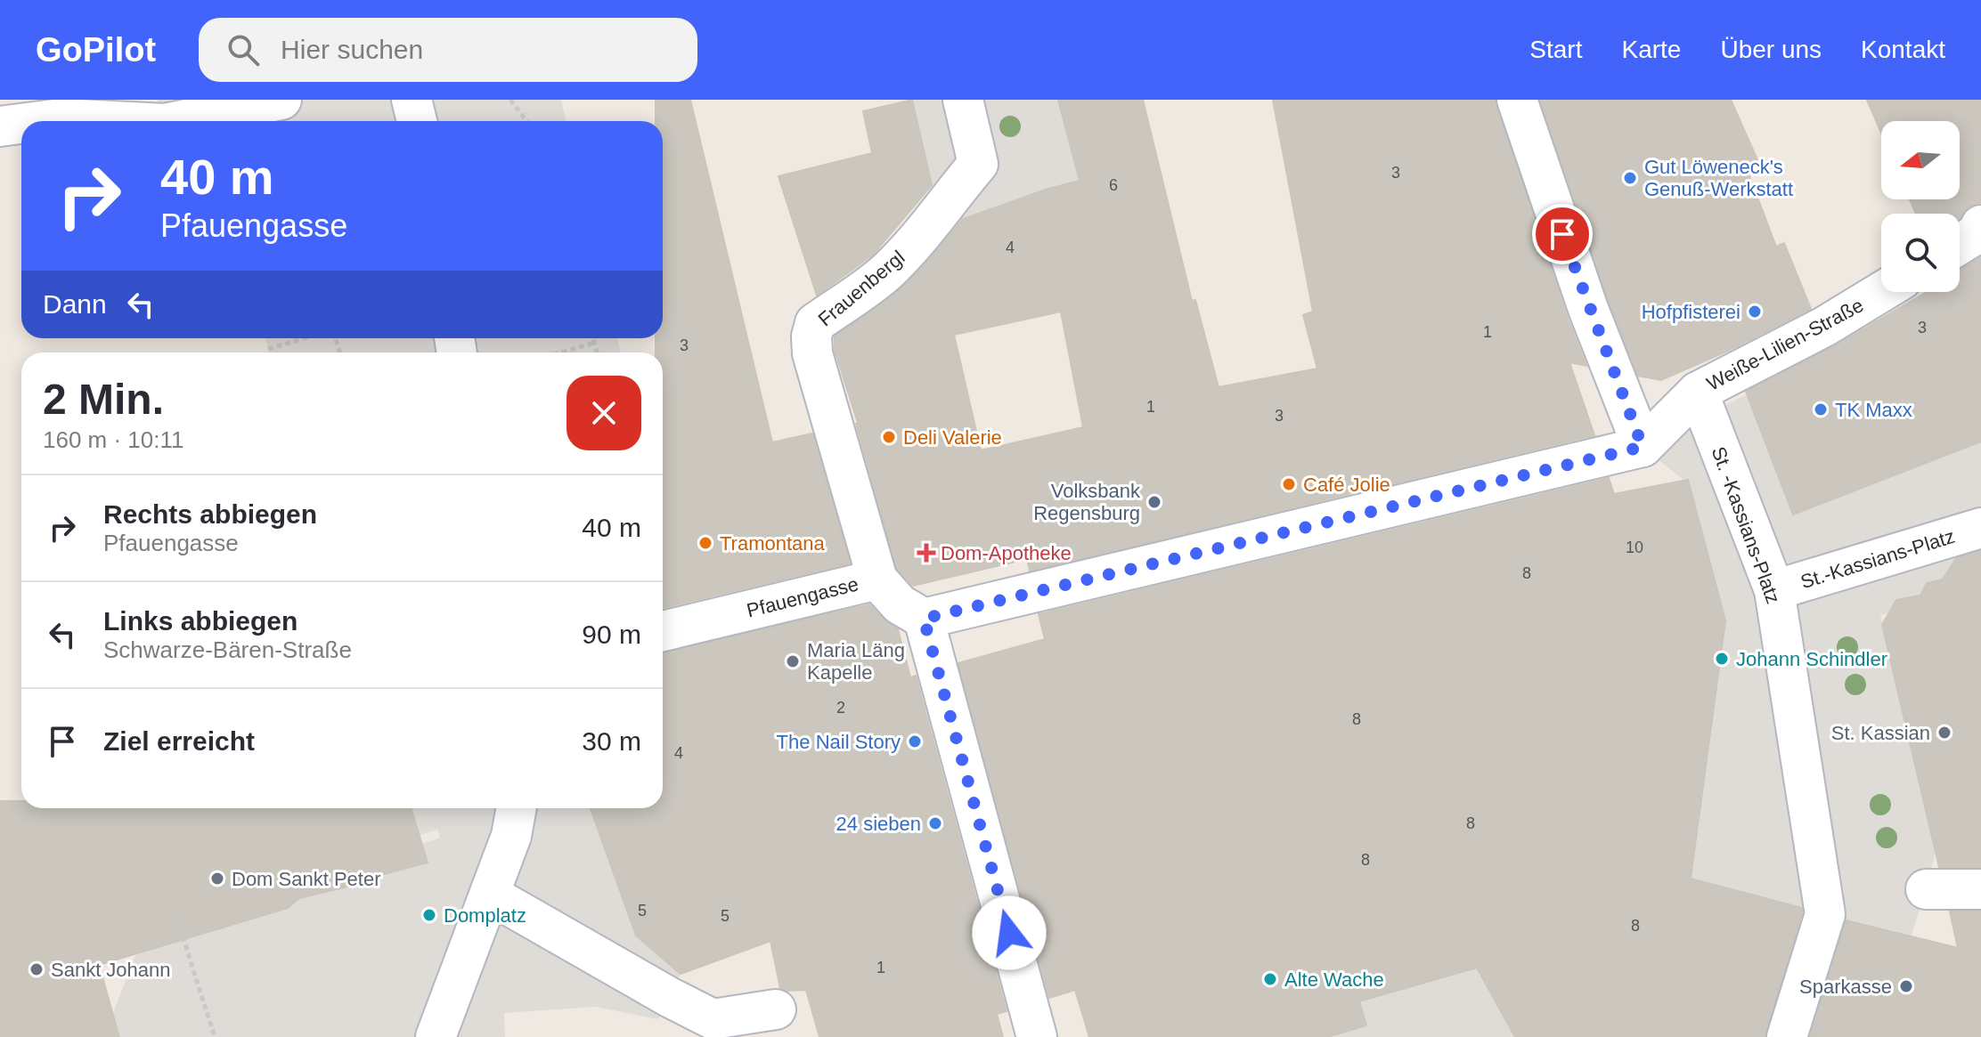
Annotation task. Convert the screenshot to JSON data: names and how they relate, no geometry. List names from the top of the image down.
{
  "streets": {
    "street": [
      "Frauenbergl",
      "Weiße-Lilien-Straße",
      "St. -Kassians-Platz",
      "St.-Kassians-Platz",
      "Pfauengasse"
    ]
  },
  "crossings": [
    ["Frauenbergl", "Pfauengasse"],
    ["Weiße-Lilien-Straße", "St. -Kassians-Platz"],
    ["St. -Kassians-Platz", "St.-Kassians-Platz"]
  ],
  "places": {
    "other": [
      "Gut Löweneck's Genuß-Werkstatt",
      "Hofpfisterei",
      "TK Maxx",
      "Deli Valerie",
      "Café Jolie",
      "Volksbank Regensburg",
      "Tramontana",
      "Johann Schindler",
      "Maria Läng Kapelle",
      "St. Kassian",
      "The Nail Story",
      "24 sieben",
      "Dom Sankt Peter",
      "Domplatz",
      "Sankt Johann",
      "Alte Wache",
      "Sparkasse"
    ],
    "health": ["Dom-Apotheke"]
  },
  "house_numbers": [
    "3",
    "6",
    "4",
    "3",
    "1",
    "3",
    "1",
    "3",
    "10",
    "8",
    "2",
    "8",
    "4",
    "8",
    "8",
    "5",
    "5",
    "8",
    "1"
  ],
  "north": "left",
  "page": {
    "header": "GoPilot",
    "search": "Hier suchen",
    "nav": [
      "Start",
      "Karte",
      "Über uns",
      "Kontakt"
    ],
    "turn": ["40 m", "Pfauengasse"],
    "then": "Dann",
    "heading": ["2 Min.", "160 m · 10:11"],
    "list": [
      {
        "name": "Rechts abbiegen",
        "note": "Pfauengasse",
        "value": "40 m"
      },
      {
        "name": "Links abbiegen",
        "note": "Schwarze-Bären-Straße",
        "value": "90 m"
      },
      {
        "name": "Ziel erreicht",
        "value": "30 m"
      }
    ]
  }
}
